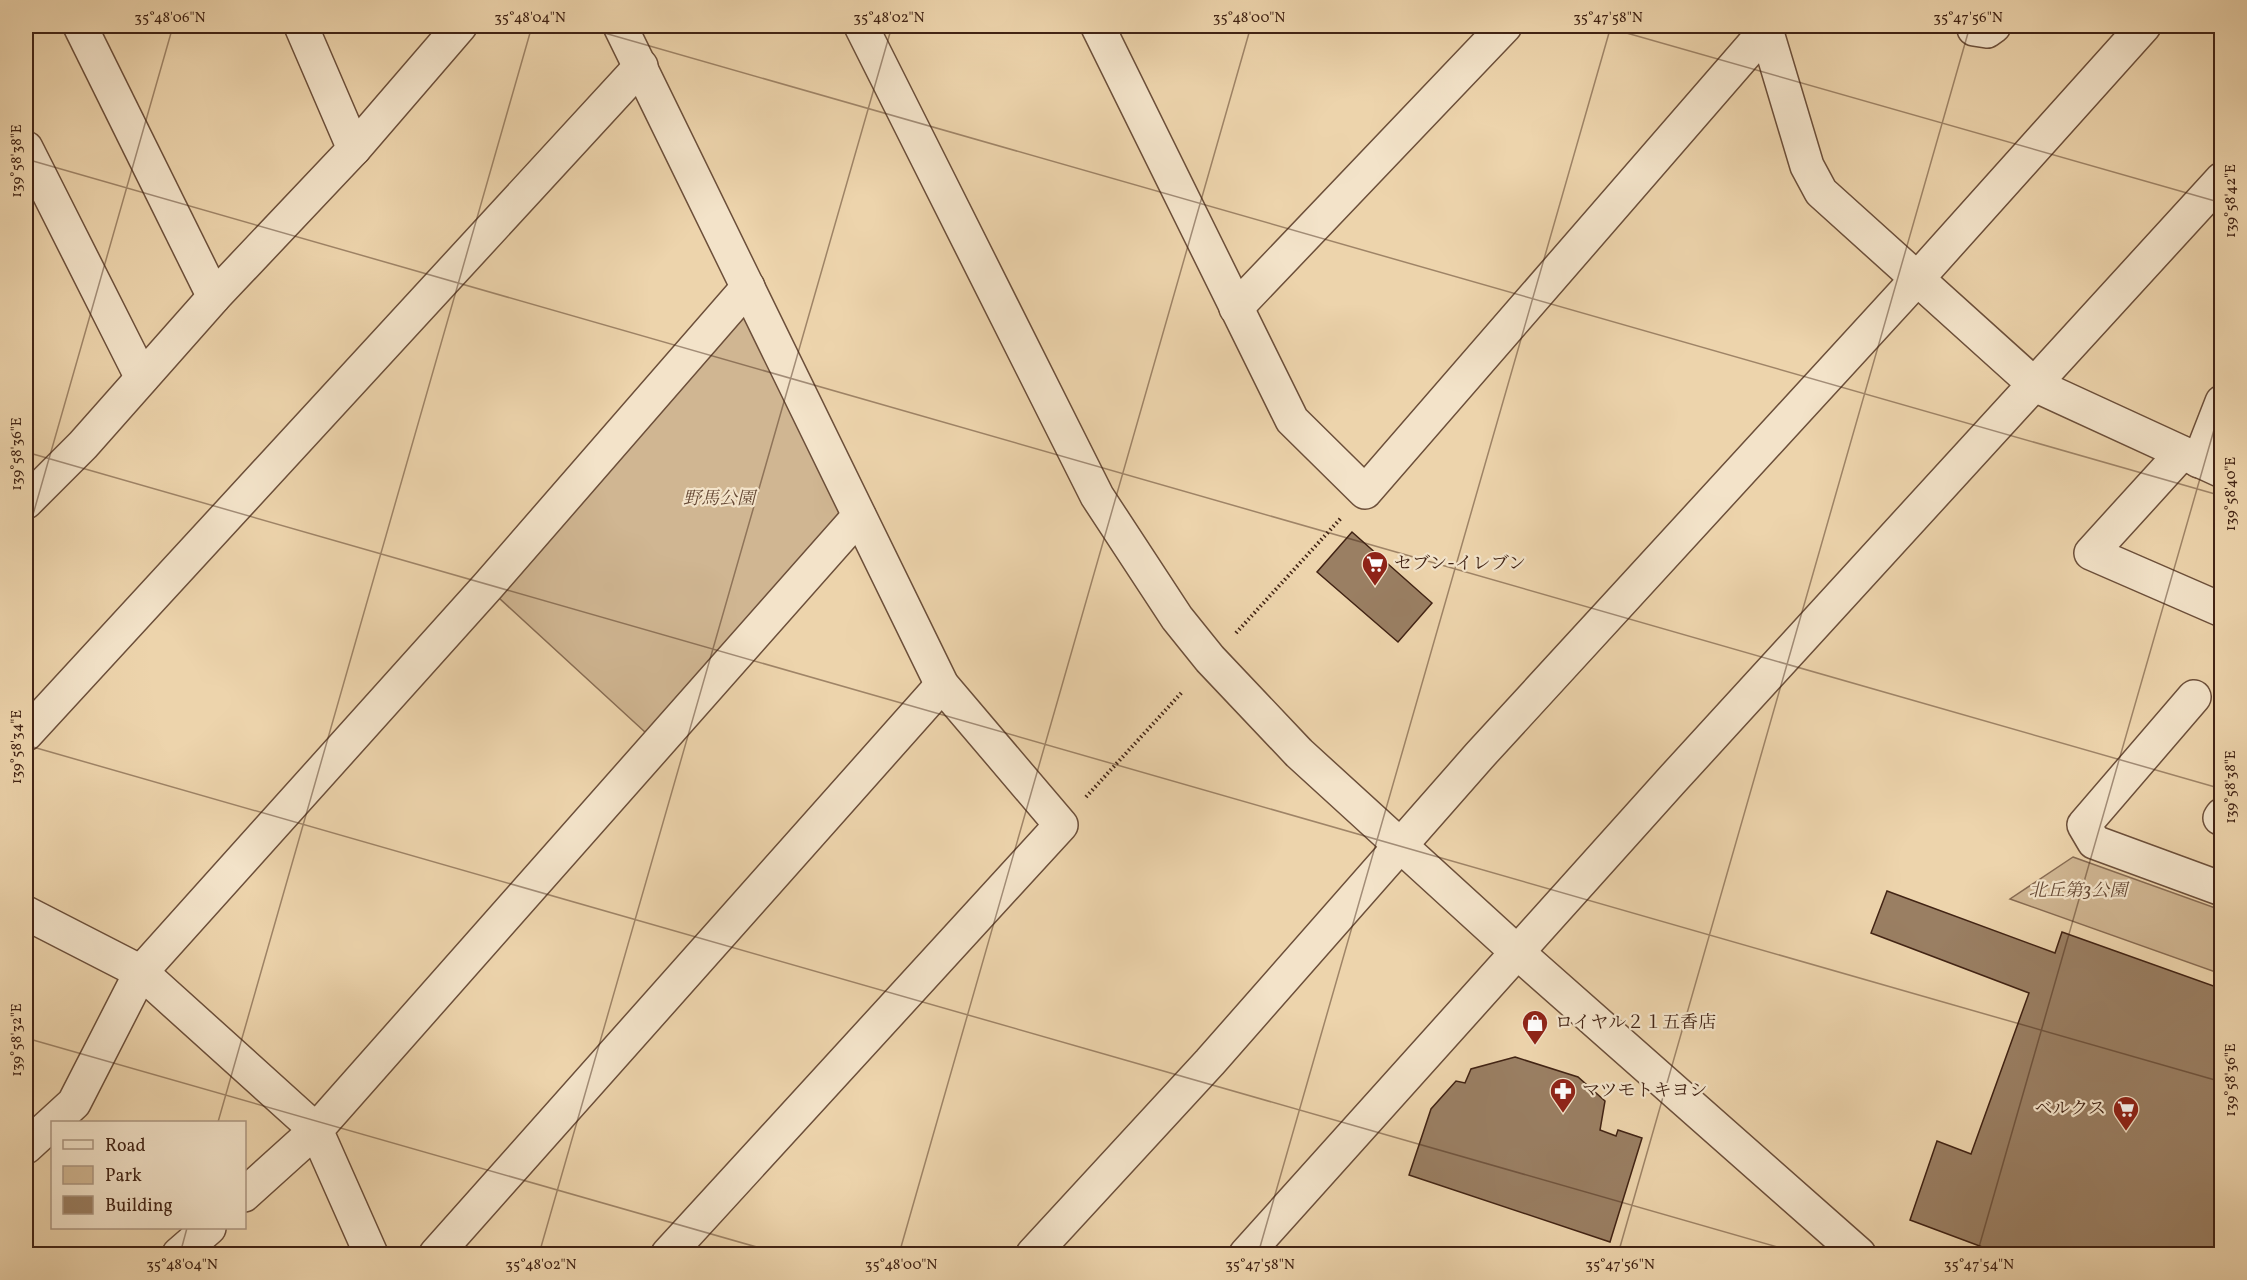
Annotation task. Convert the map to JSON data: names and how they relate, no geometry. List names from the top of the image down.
{
  "parks": ["野馬公園", "北丘第3公園"],
  "places": {
    "supermarket": ["セブン-イレブン", "ベルクス"],
    "shop": ["ロイヤル２１五香店"],
    "pharmacy": ["マツモトキヨシ"]
  },
  "legend": ["Road", "Park", "Building"],
  "coordinates": [
    "35°48'06\"N",
    "35°48'04\"N",
    "35°48'02\"N",
    "35°48'00\"N",
    "35°47'58\"N",
    "35°47'56\"N",
    "139°58'38\"E",
    "139°58'42\"E",
    "139°58'36\"E",
    "139°58'40\"E",
    "139°58'34\"E",
    "139°58'32\"E",
    "35°47'54\"N"
  ]
}
